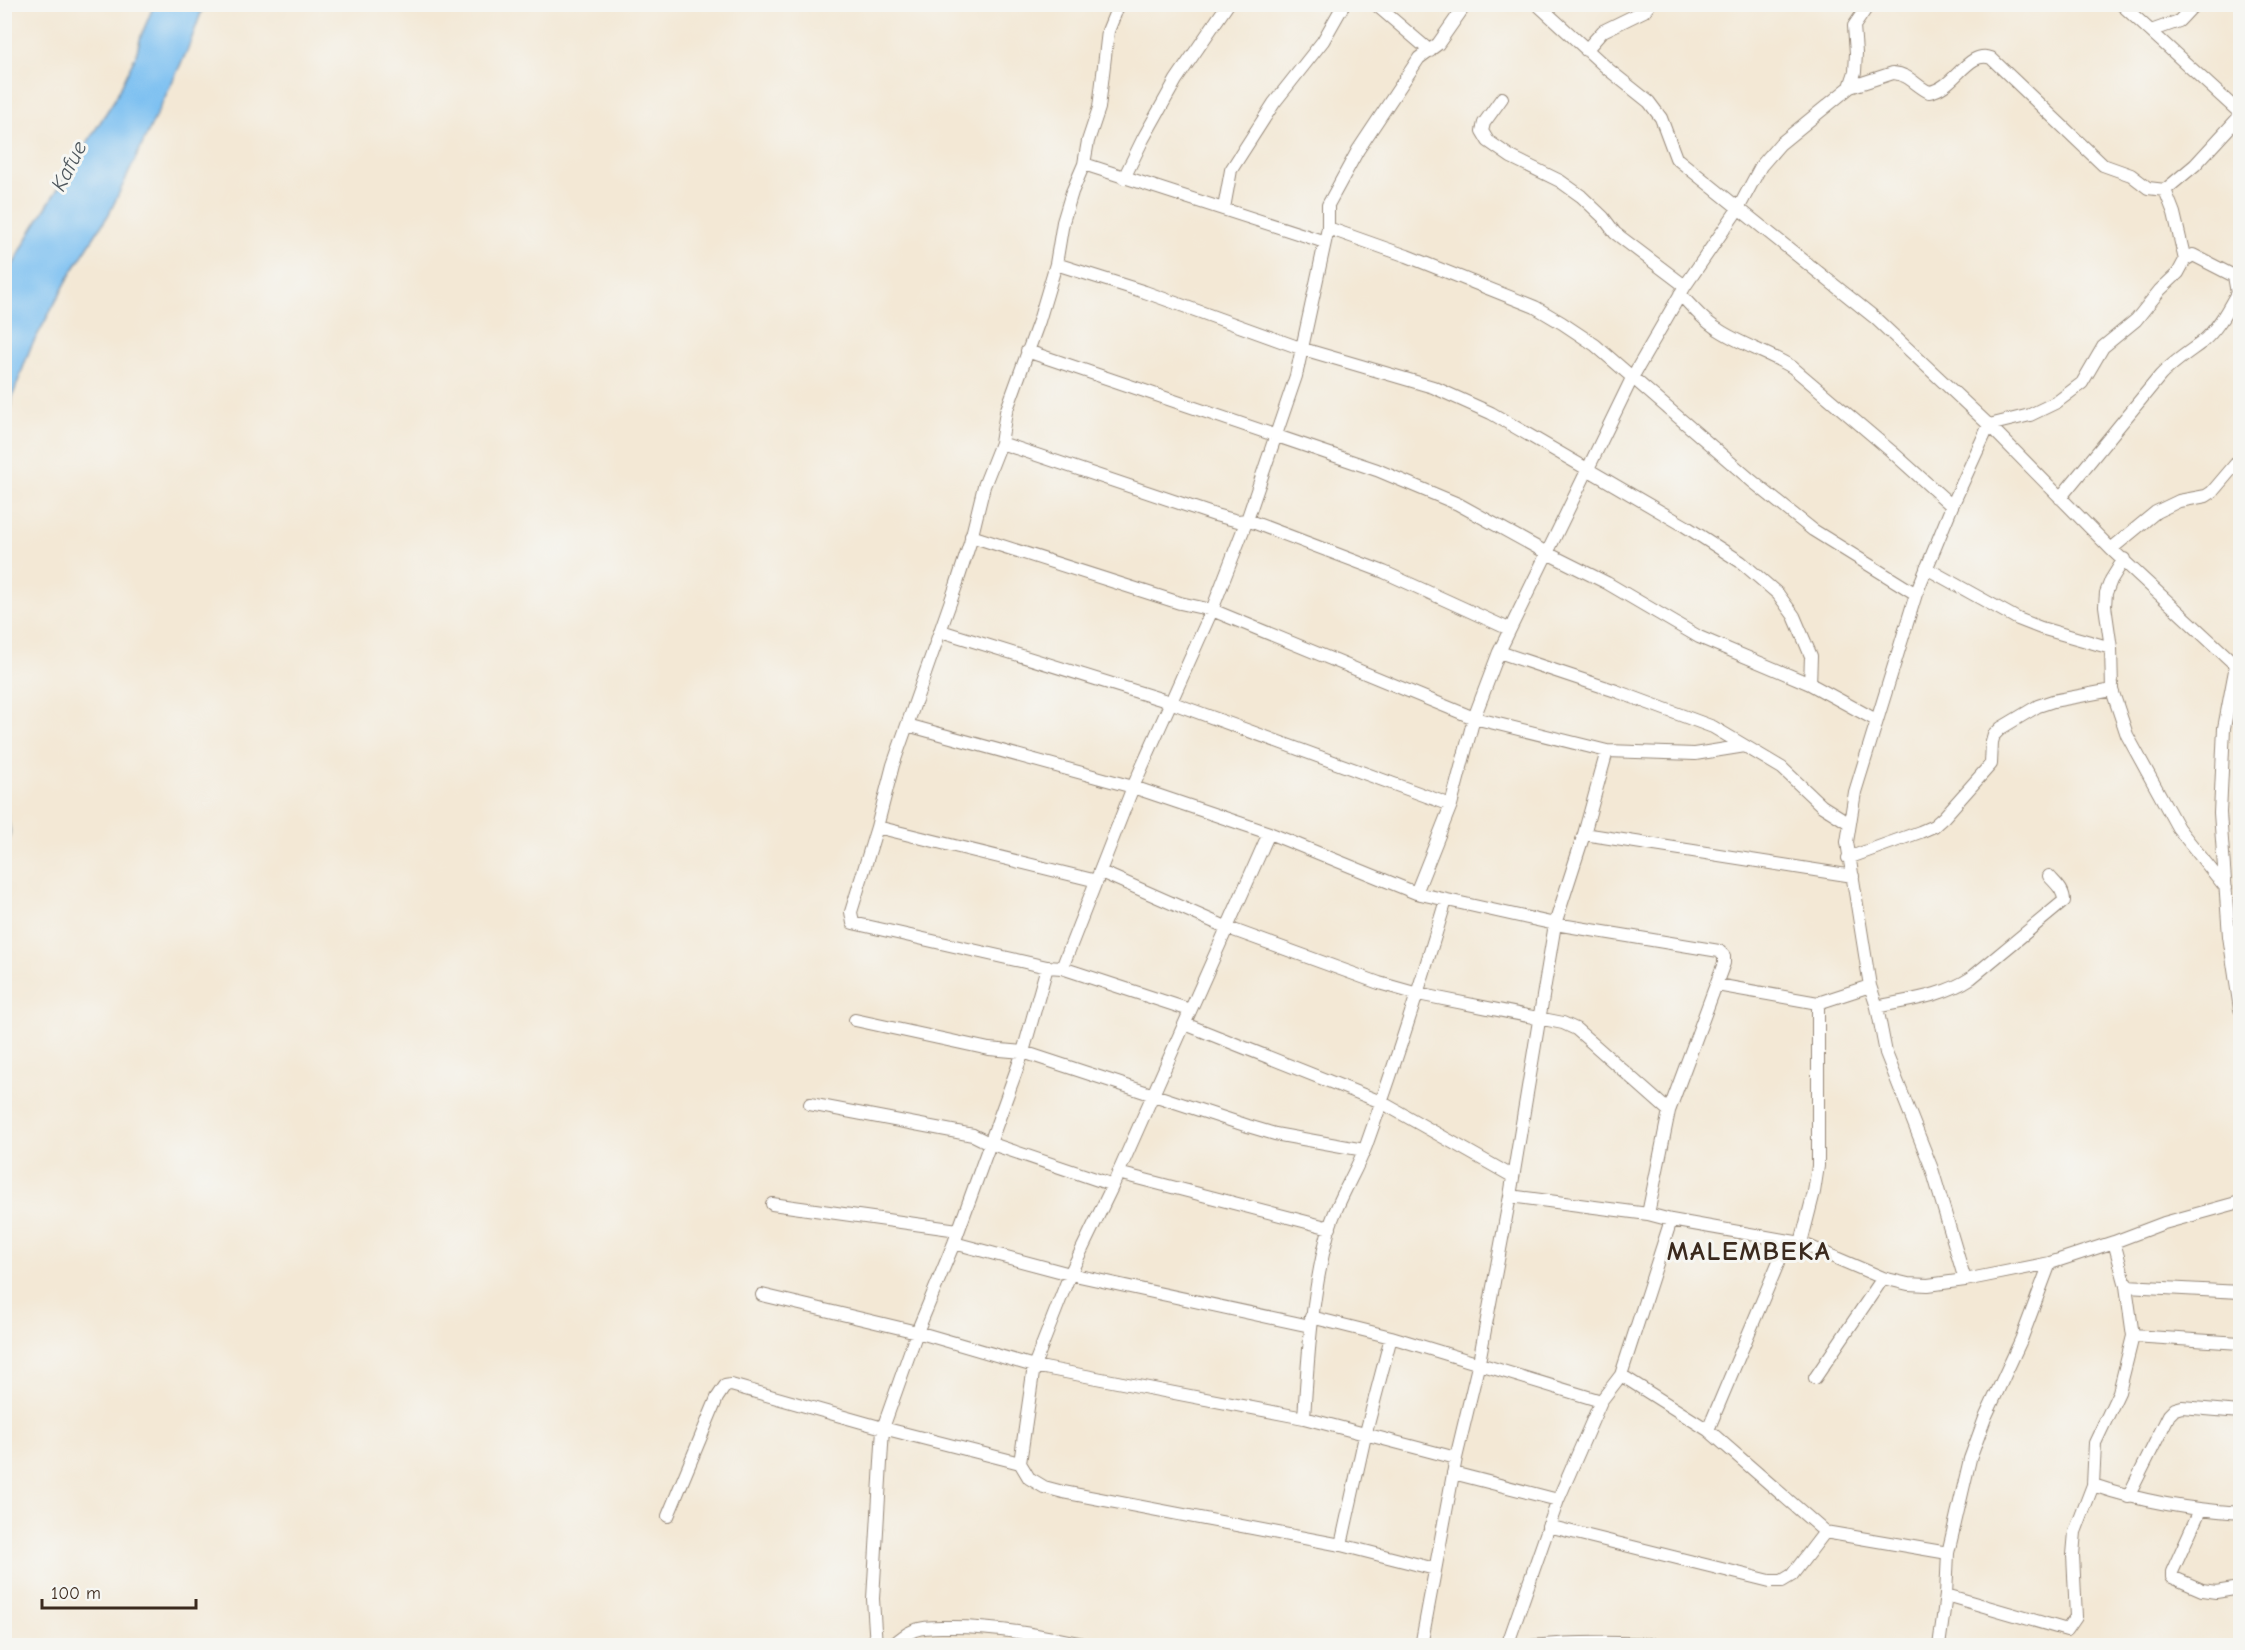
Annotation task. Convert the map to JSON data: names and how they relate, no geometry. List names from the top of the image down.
{
  "districts": ["MALEMBEKA"],
  "water": ["Kafue"],
  "scale_bar": "100 m"
}
